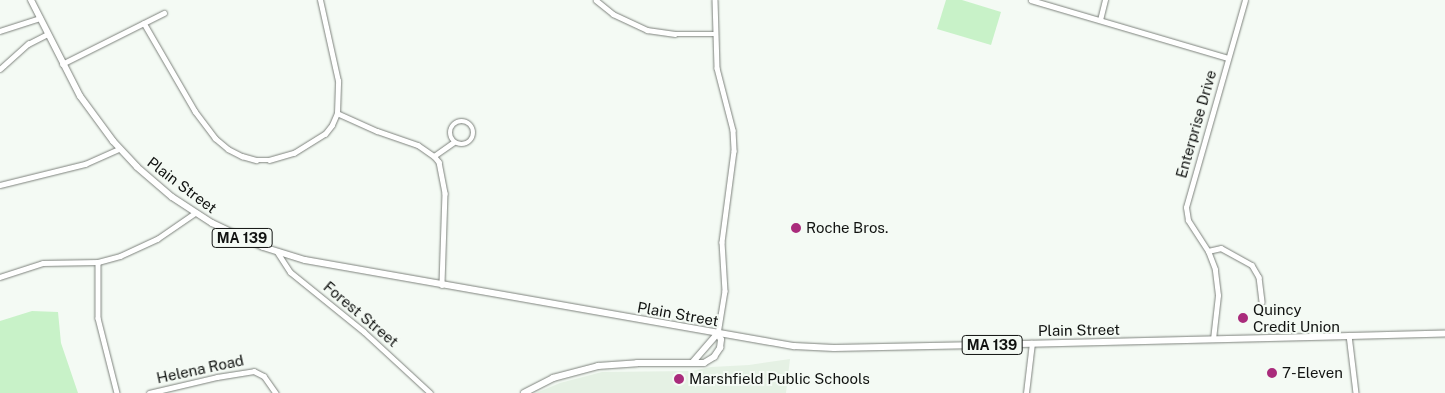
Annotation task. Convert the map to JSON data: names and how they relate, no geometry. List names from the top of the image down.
{
  "streets": {
    "main road": ["Plain Street", "MA 139"],
    "street": ["Enterprise Drive", "Forest Street", "Helena Road"]
  },
  "crossings": [
    ["Enterprise Drive", "Plain Street"],
    ["Plain Street", "Forest Street"]
  ],
  "places": [
    "Roche Bros.",
    "Quincy Credit Union",
    "7-Eleven",
    "Marshfield Public Schools"
  ]
}
